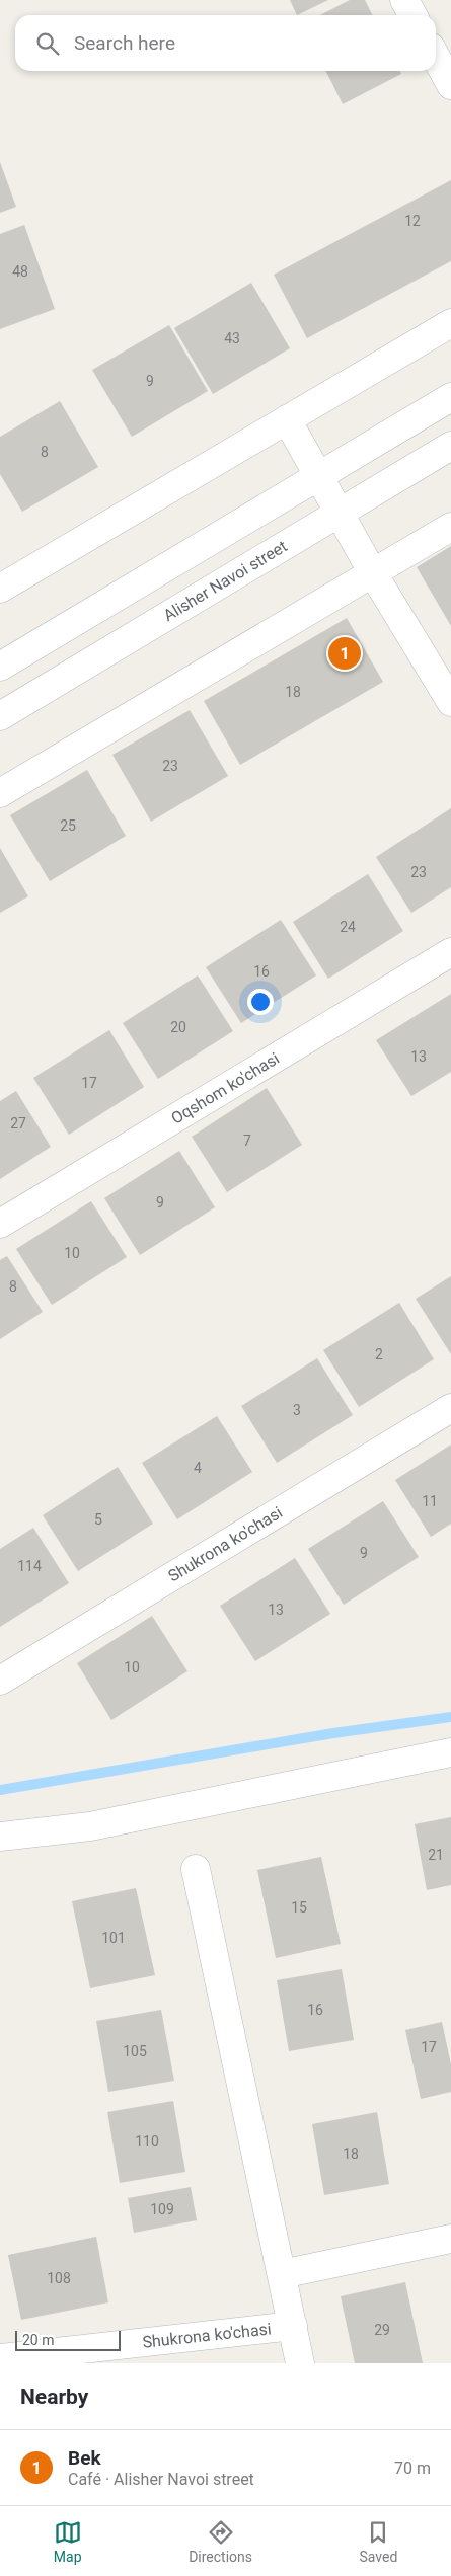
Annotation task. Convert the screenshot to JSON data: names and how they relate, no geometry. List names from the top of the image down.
{
  "streets": {
    "street": ["Alisher Navoi street", "Oqshom ko'chasi", "Shukrona ko'chasi"]
  },
  "house_numbers": [
    "12",
    "48",
    "43",
    "9",
    "8",
    "18",
    "23",
    "25",
    "23",
    "24",
    "16",
    "20",
    "13",
    "17",
    "27",
    "7",
    "9",
    "10",
    "8",
    "2",
    "3",
    "4",
    "11",
    "5",
    "9",
    "114",
    "13",
    "10",
    "21",
    "15",
    "101",
    "16",
    "17",
    "105",
    "110",
    "18",
    "109",
    "108",
    "29"
  ],
  "scale_bar": "20 m",
  "page": {
    "search": "Search here",
    "pins": "1",
    "scale": "20 m",
    "heading": "Nearby",
    "list": [
      {
        "mark": "1",
        "name": "Bek",
        "note": "Café · Alisher Navoi street",
        "value": "70 m"
      }
    ],
    "nav": ["Map", "Directions", "Saved"]
  }
}
